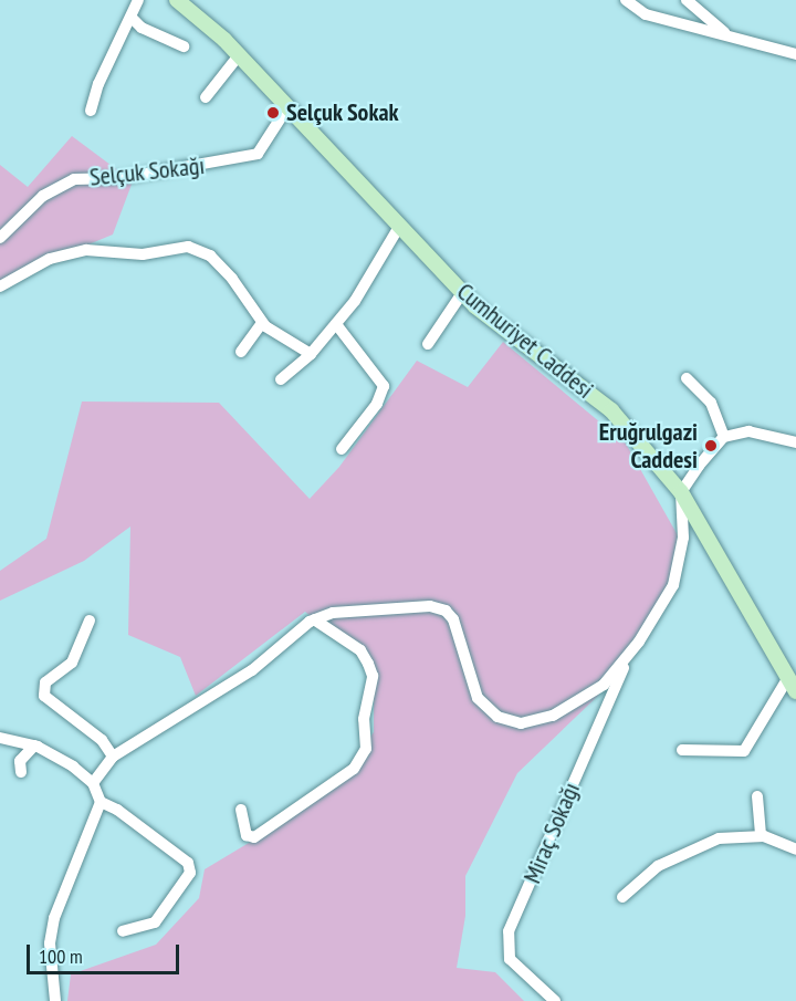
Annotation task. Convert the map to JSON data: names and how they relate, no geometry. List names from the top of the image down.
{
  "streets": {
    "main road": ["Cumhuriyet Caddesi"],
    "street": ["Selçuk Sokağı", "Miraç Sokağı"]
  },
  "crossings": [
    ["Selçuk Sokağı", "Cumhuriyet Caddesi"]
  ],
  "places": ["Selçuk Sokak", "Eruğrulgazi Caddesi"],
  "scale_bar": "100 m"
}
